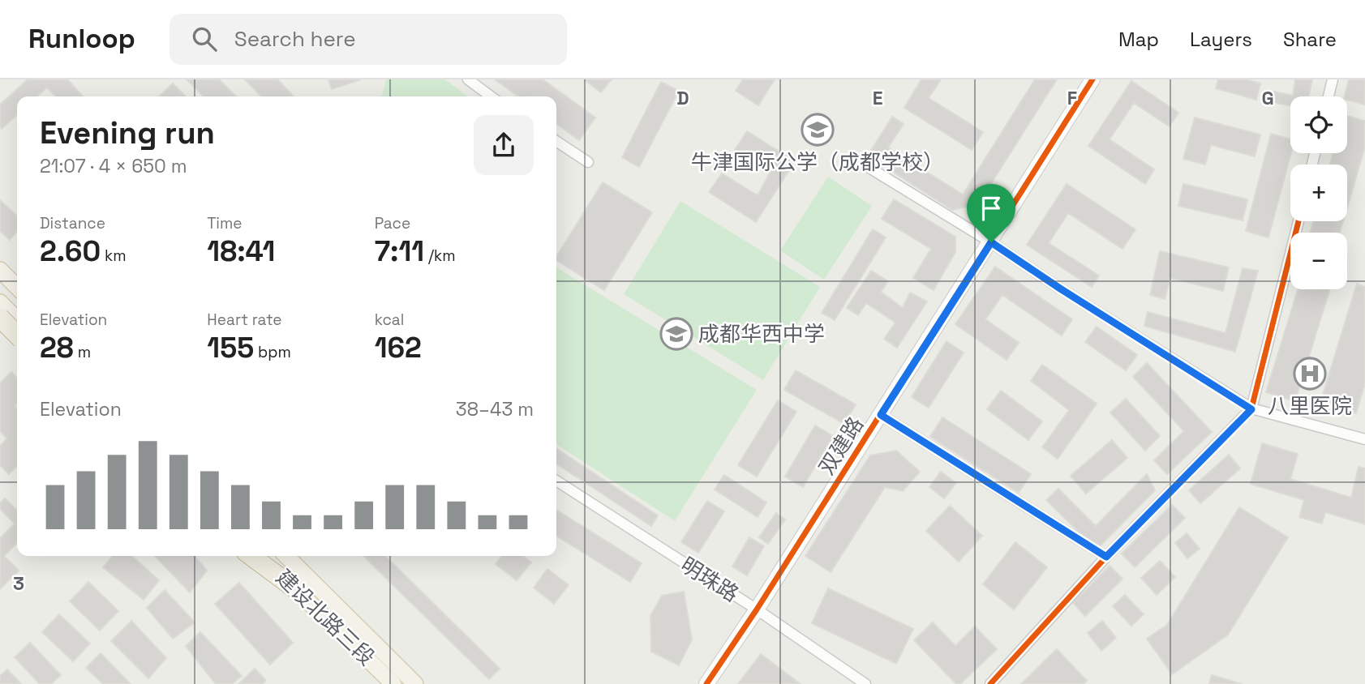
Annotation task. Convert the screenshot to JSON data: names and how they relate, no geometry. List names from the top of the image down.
{
  "streets": {
    "main road": ["建设北路三段"],
    "street": ["双建路", "明珠路"]
  },
  "crossings": [
    ["双建路", "明珠路"]
  ],
  "places": {
    "school or university": ["牛津国际公学（成都学校）", "成都华西中学"],
    "hospital": ["八里医院"]
  },
  "page": {
    "header": "Runloop",
    "search": "Search here",
    "nav": ["Map", "Layers", "Share"],
    "map_buttons": ["+", "−"],
    "heading": ["Evening run", "21:07 · 4 × 650 m"],
    "stats": [
      ["Distance", "2.60 km"],
      ["Time", "18:41"],
      ["Pace", "7:11 /km"],
      ["Elevation", "28 m"],
      ["Heart rate", "155 bpm"],
      ["kcal", "162"]
    ],
    "chart": ["Elevation", "38–43 m"]
  },
  "grid": {
    "columns": [
      "D",
      "E",
      "F",
      "G"
    ],
    "rows": ["3"]
  }
}
